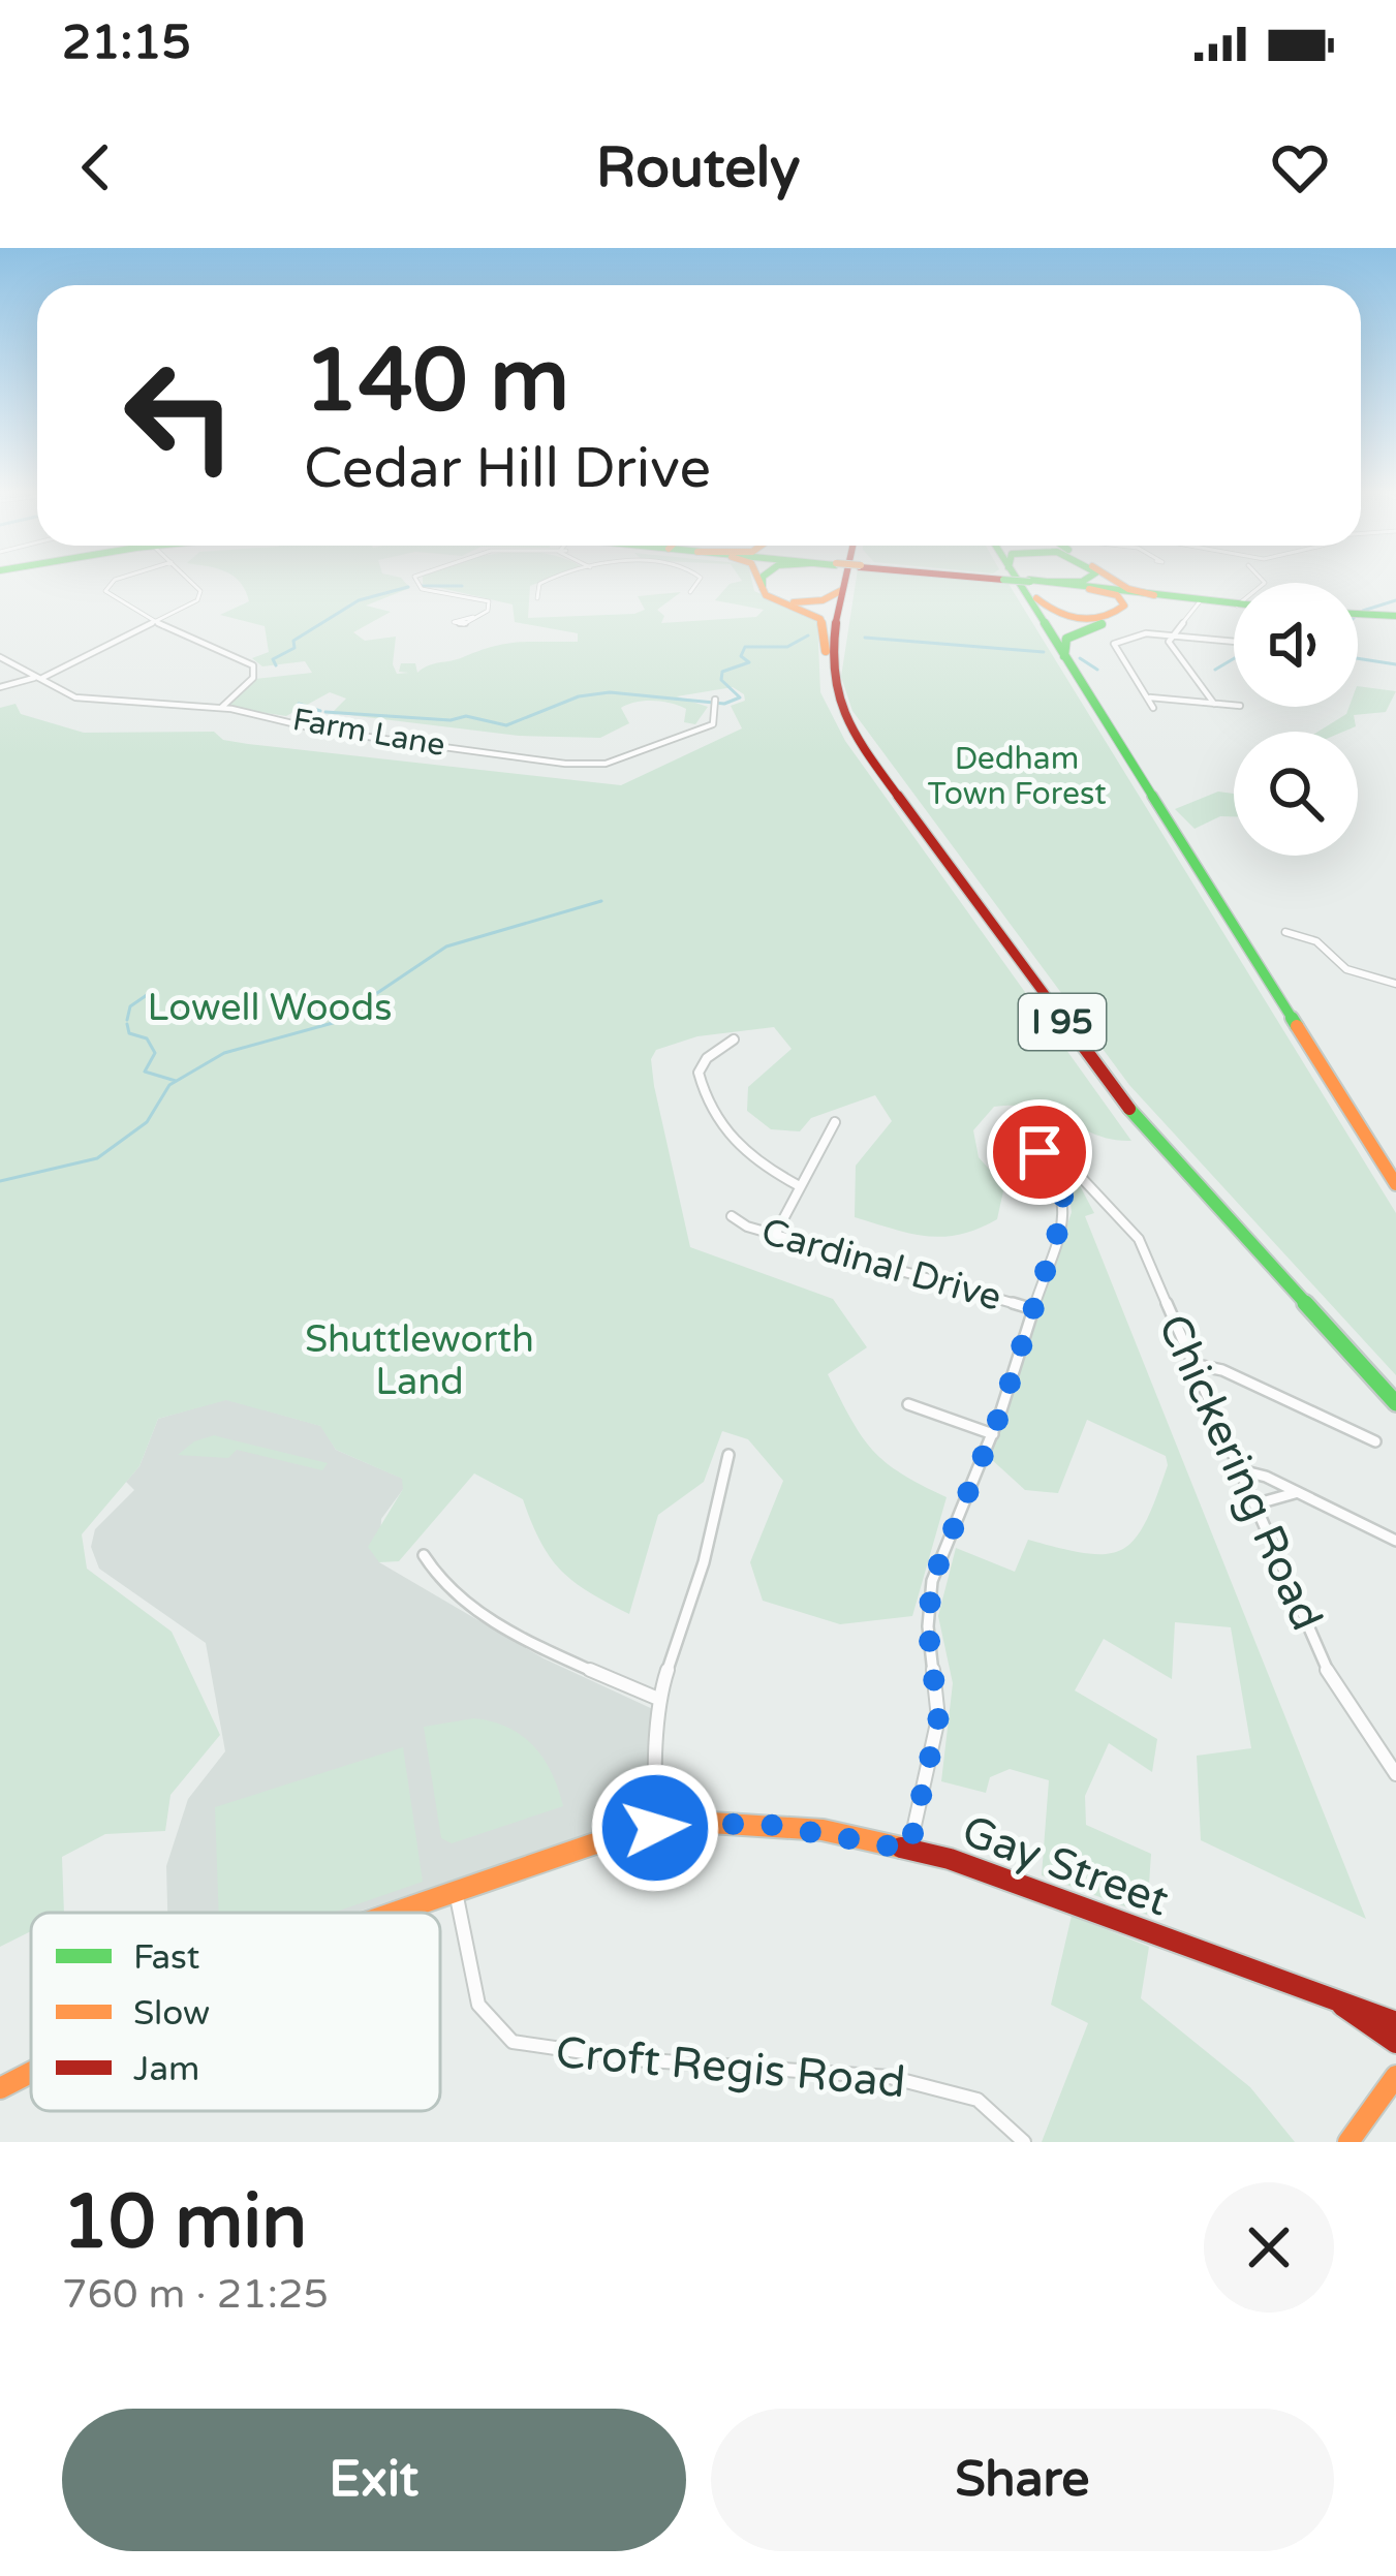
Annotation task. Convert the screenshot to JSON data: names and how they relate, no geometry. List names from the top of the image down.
{
  "streets": {
    "main road": ["I 95", "Gay Street"],
    "street": [
      "Farm Lane",
      "Cardinal Drive",
      "Chickering Road",
      "Croft Regis Road"
    ]
  },
  "crossings": [
    ["Gay Street", "Croft Regis Road"]
  ],
  "parks": ["Dedham Town Forest", "Lowell Woods", "Shuttleworth Land"],
  "legend": ["Fast", "Slow", "Jam"],
  "page": {
    "status": "21:15",
    "header": "Routely",
    "turn": ["140 m", "Cedar Hill Drive"],
    "heading": ["10 min", "760 m · 21:25"],
    "buttons": ["Exit", "Share"]
  }
}
